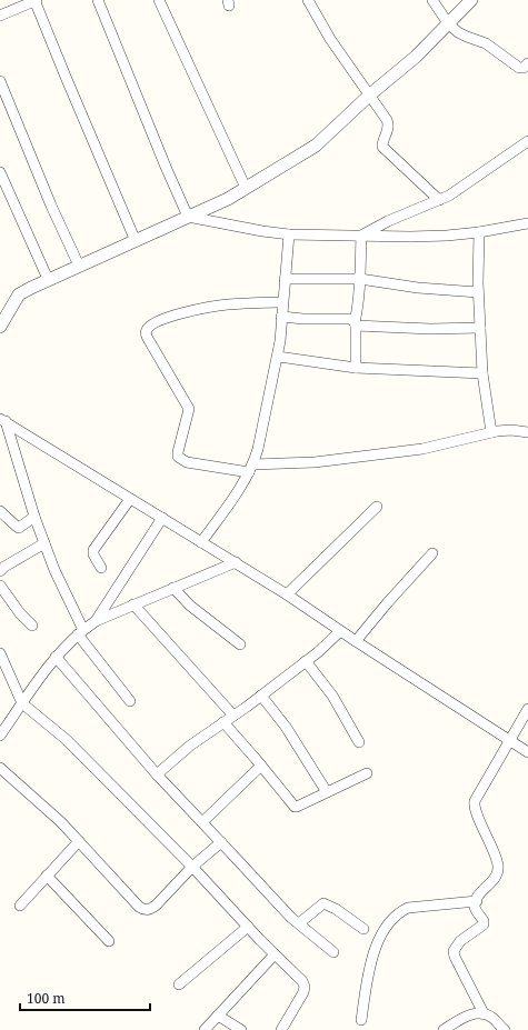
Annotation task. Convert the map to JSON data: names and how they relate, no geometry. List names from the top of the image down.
{
  "scale_bar": "100 m"
}
